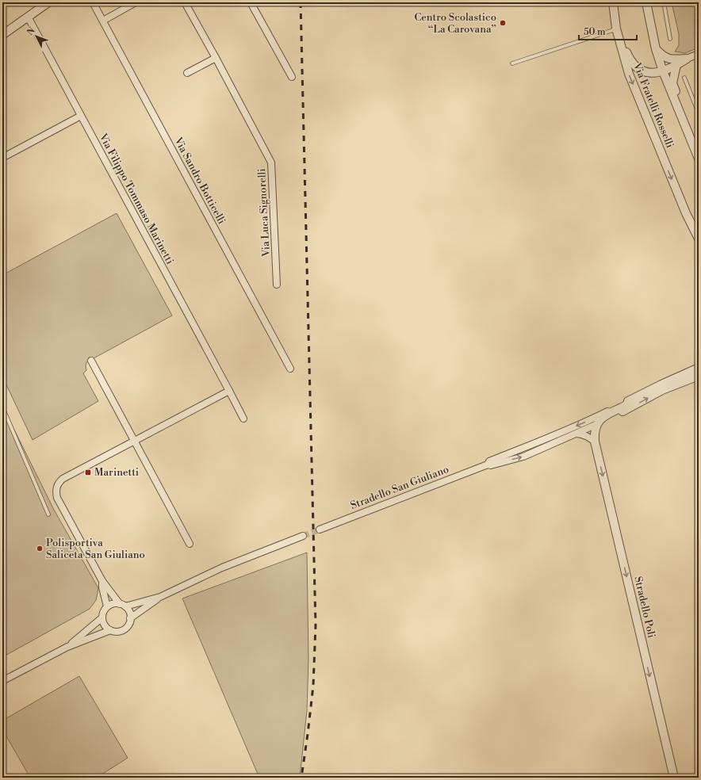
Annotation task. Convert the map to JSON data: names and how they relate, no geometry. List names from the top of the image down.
{
  "streets": {
    "street": [
      "Via Fratelli Rosselli",
      "Via Sandro Botticelli",
      "Via Filippo Tommaso Marinetti",
      "Via Luca Signorelli",
      "Stradello San Giuliano",
      "Stradello Poli"
    ]
  },
  "crossings": [
    ["Stradello San Giuliano", "Stradello Poli"]
  ],
  "one_way": ["Stradello Poli"],
  "places": {
    "other": ["Centro Scolastico “La Carovana”", "Polisportiva Saliceta San Giuliano"],
    "transit": ["Marinetti"]
  },
  "scale_bar": "50 m",
  "north": "top left"
}
